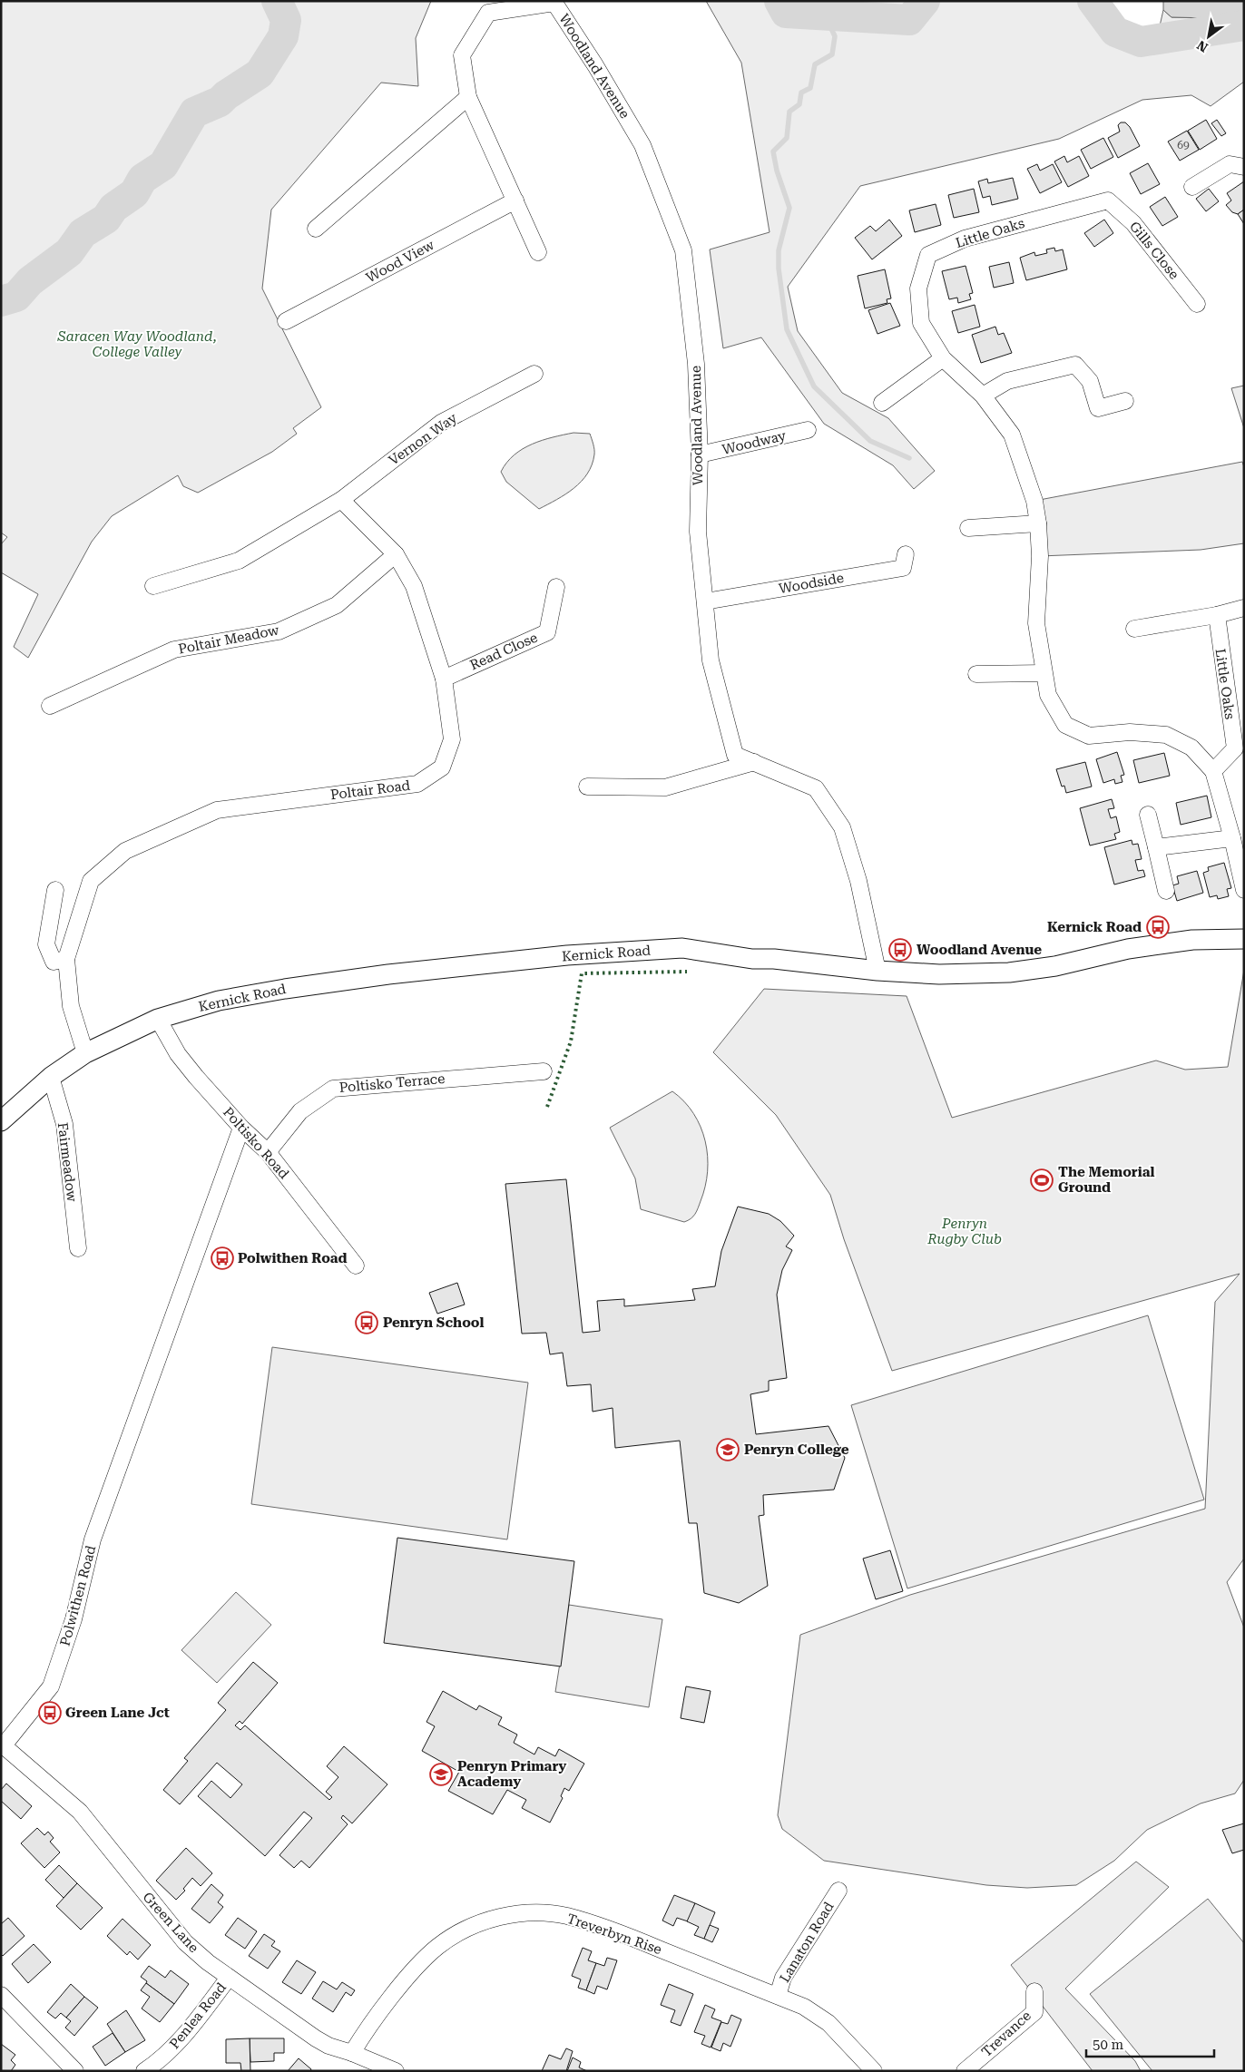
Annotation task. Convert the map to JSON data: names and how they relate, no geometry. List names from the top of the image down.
{
  "streets": {
    "street": [
      "Woodland Avenue",
      "Little Oaks",
      "Gills Close",
      "Wood View",
      "Vernon Way",
      "Woodway",
      "Woodside",
      "Poltair Meadow",
      "Read Close",
      "Poltair Road",
      "Kernick Road",
      "Poltisko Terrace",
      "Poltisko Road",
      "Fairmeadow",
      "Polwithen Road",
      "Green Lane",
      "Treverbyn Rise",
      "Lanaton Road",
      "Penlea Road",
      "Trevance"
    ]
  },
  "crossings": [
    ["Woodland Avenue", "Wood View"],
    ["Woodland Avenue", "Woodway"],
    ["Woodland Avenue", "Woodside"],
    ["Woodland Avenue", "Kernick Road"],
    ["Little Oaks", "Gills Close"],
    ["Vernon Way", "Poltair Road"],
    ["Poltair Meadow", "Poltair Road"],
    ["Read Close", "Poltair Road"],
    ["Poltair Road", "Kernick Road"],
    ["Kernick Road", "Poltisko Road"],
    ["Kernick Road", "Fairmeadow"],
    ["Poltisko Terrace", "Poltisko Road"],
    ["Poltisko Road", "Polwithen Road"],
    ["Polwithen Road", "Green Lane"],
    ["Green Lane", "Treverbyn Rise"],
    ["Green Lane", "Penlea Road"],
    ["Treverbyn Rise", "Lanaton Road"]
  ],
  "parks": ["Saracen Way Woodland, College Valley", "Penryn Rugby Club"],
  "places": {
    "bus stop": [
      "Kernick Road",
      "Woodland Avenue",
      "Polwithen Road",
      "Penryn School",
      "Green Lane Jct"
    ],
    "sports": ["The Memorial Ground"],
    "school or university": ["Penryn College", "Penryn Primary Academy"]
  },
  "house_numbers": ["69"],
  "scale_bar": "50 m",
  "north": "bottom left"
}
